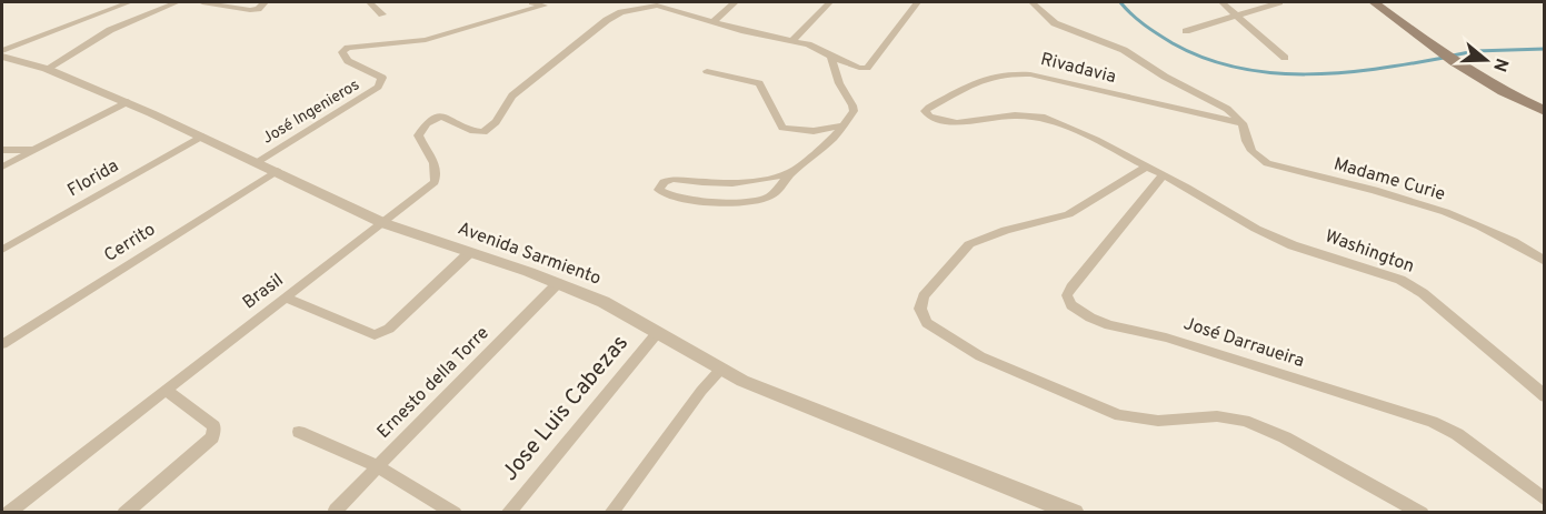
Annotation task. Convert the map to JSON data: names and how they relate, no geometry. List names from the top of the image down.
{
  "streets": {
    "street": [
      "Rivadavia",
      "José Ingenieros",
      "Florida",
      "Madame Curie",
      "Cerrito",
      "Washington",
      "Avenida Sarmiento",
      "Brasil",
      "José Darraueira",
      "Ernesto della Torre",
      "Jose Luis Cabezas"
    ]
  },
  "crossings": [
    ["Rivadavia", "Madame Curie"],
    ["Rivadavia", "Washington"],
    ["Rivadavia", "José Darraueira"],
    ["José Ingenieros", "Avenida Sarmiento"],
    ["Florida", "Avenida Sarmiento"],
    ["Cerrito", "Avenida Sarmiento"],
    ["Washington", "José Darraueira"],
    ["Avenida Sarmiento", "Brasil"],
    ["Avenida Sarmiento", "Ernesto della Torre"],
    ["Avenida Sarmiento", "Jose Luis Cabezas"]
  ],
  "north": "right"
}
